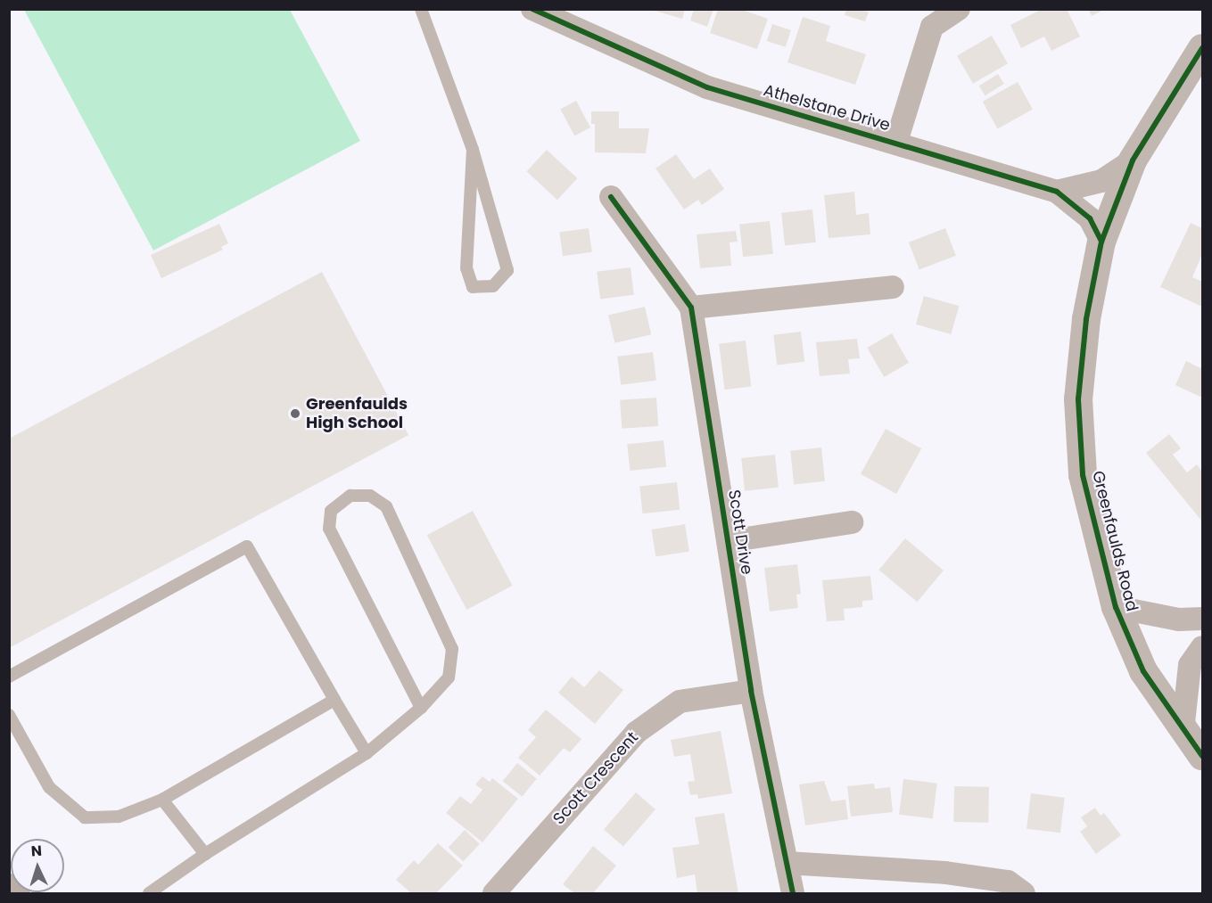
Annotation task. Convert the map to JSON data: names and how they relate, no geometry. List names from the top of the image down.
{
  "streets": {
    "street": [
      "Athelstane Drive",
      "Scott Drive",
      "Greenfaulds Road",
      "Scott Crescent"
    ]
  },
  "crossings": [
    ["Athelstane Drive", "Greenfaulds Road"],
    ["Scott Drive", "Scott Crescent"]
  ],
  "places": ["Greenfaulds High School"],
  "north": "top"
}
